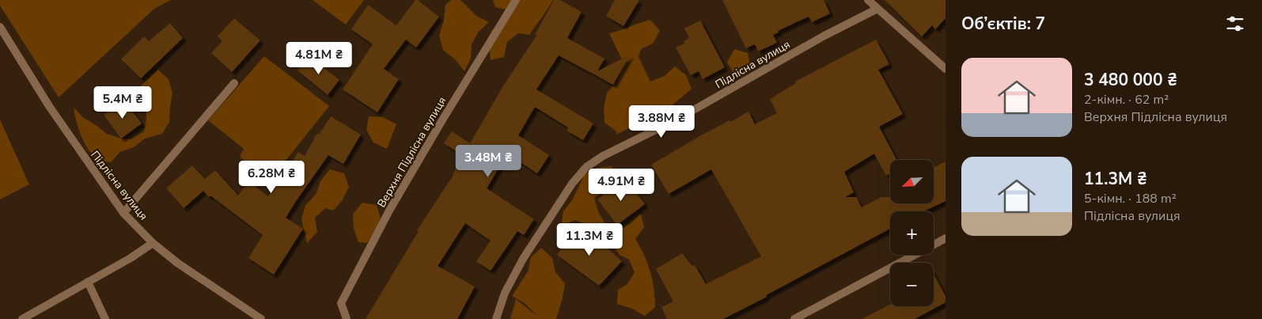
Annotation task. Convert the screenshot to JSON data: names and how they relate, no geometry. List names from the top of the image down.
{
  "streets": {
    "street": ["Підлісна вулиця", "Верхня Підлісна вулиця"]
  },
  "north": "bottom left",
  "page": {
    "heading": "Об’єктів: 7",
    "price": [
      "4.81M ₴",
      "5.4M ₴",
      "3.88M ₴",
      "3.48M ₴",
      "6.28M ₴",
      "4.91M ₴",
      "11.3M ₴"
    ],
    "list": [
      {
        "name": "3 480 000 ₴",
        "note": "2-кімн. · 62 m² · Верхня Підлісна вулиця"
      },
      {
        "name": "11.3M ₴",
        "note": "5-кімн. · 188 m² · Підлісна вулиця"
      }
    ],
    "map_buttons": ["+", "−"]
  }
}
